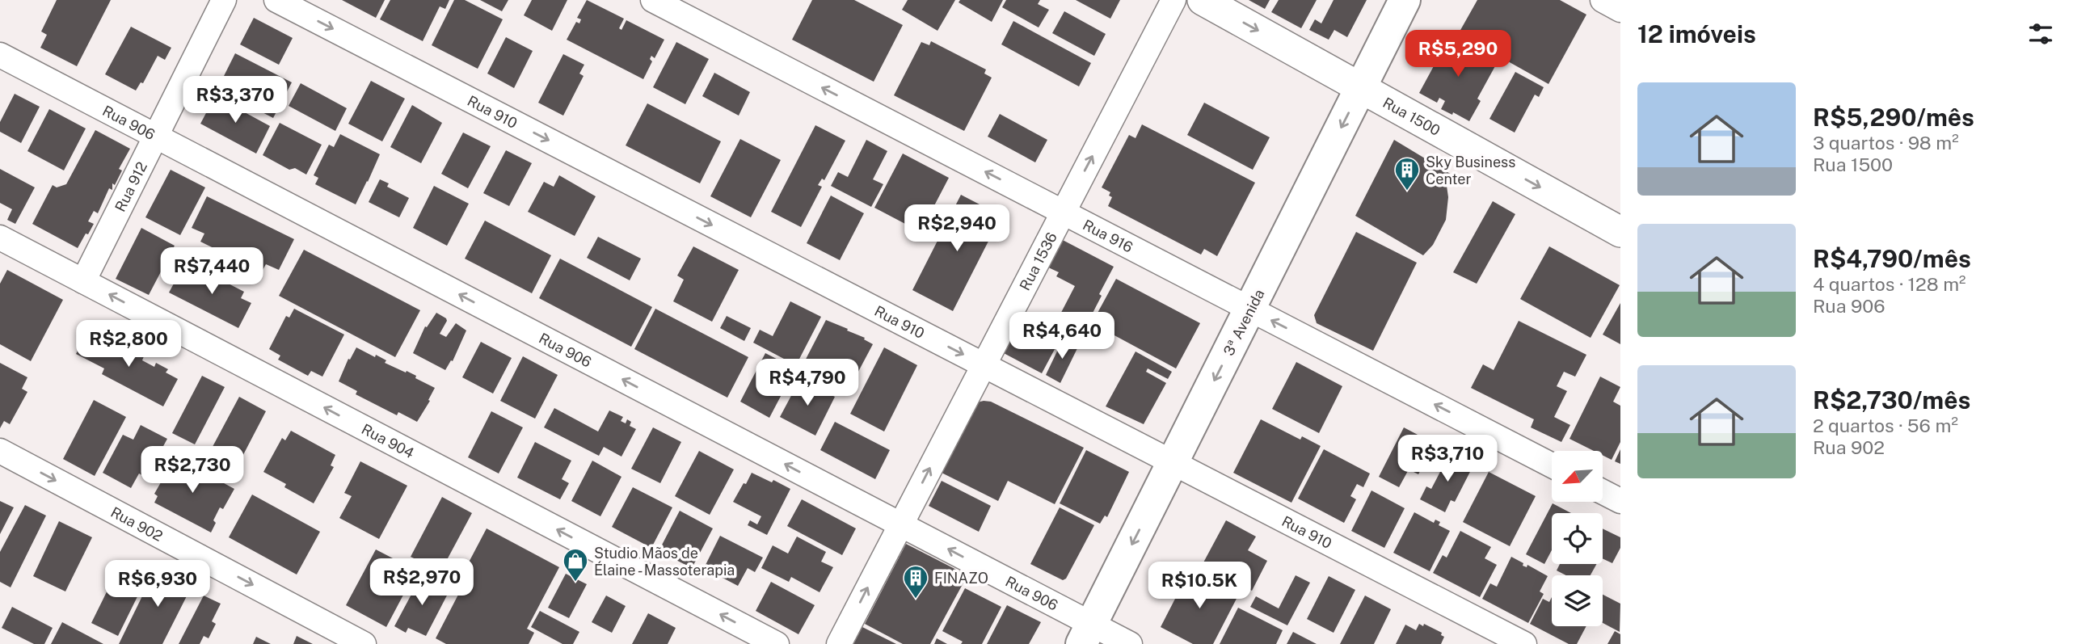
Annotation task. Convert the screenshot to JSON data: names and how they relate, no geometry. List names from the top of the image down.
{
  "streets": {
    "main road": ["3ª Avenida"],
    "street": [
      "Rua 910",
      "Rua 1500",
      "Rua 906",
      "Rua 912",
      "Rua 916",
      "Rua 1536",
      "Rua 904",
      "Rua 902"
    ]
  },
  "crossings": [
    ["Rua 910", "Rua 1536"],
    ["Rua 910", "3ª Avenida"],
    ["Rua 1500", "3ª Avenida"],
    ["Rua 906", "Rua 912"],
    ["Rua 906", "Rua 1536"],
    ["Rua 906", "3ª Avenida"],
    ["Rua 912", "Rua 904"],
    ["Rua 916", "Rua 1536"],
    ["Rua 916", "3ª Avenida"]
  ],
  "one_way": [
    "Rua 910",
    "Rua 1500",
    "Rua 906",
    "Rua 916",
    "Rua 1536",
    "3ª Avenida",
    "Rua 904",
    "Rua 902"
  ],
  "places": {
    "building": ["Sky Business Center", "FINAZO"],
    "shop": ["Studio Mãos de Élaine - Massoterapia"]
  },
  "north": "bottom left",
  "page": {
    "heading": "12 imóveis",
    "price": [
      "R$5,290",
      "R$3,370",
      "R$2,940",
      "R$7,440",
      "R$4,640",
      "R$2,800",
      "R$4,790",
      "R$3,710",
      "R$2,730",
      "R$2,970",
      "R$6,930",
      "R$10.5K"
    ],
    "list": [
      {
        "name": "R$5,290/mês",
        "note": "3 quartos · 98 m² · Rua 1500"
      },
      {
        "name": "R$4,790/mês",
        "note": "4 quartos · 128 m² · Rua 906"
      },
      {
        "name": "R$2,730/mês",
        "note": "2 quartos · 56 m² · Rua 902"
      }
    ]
  }
}
